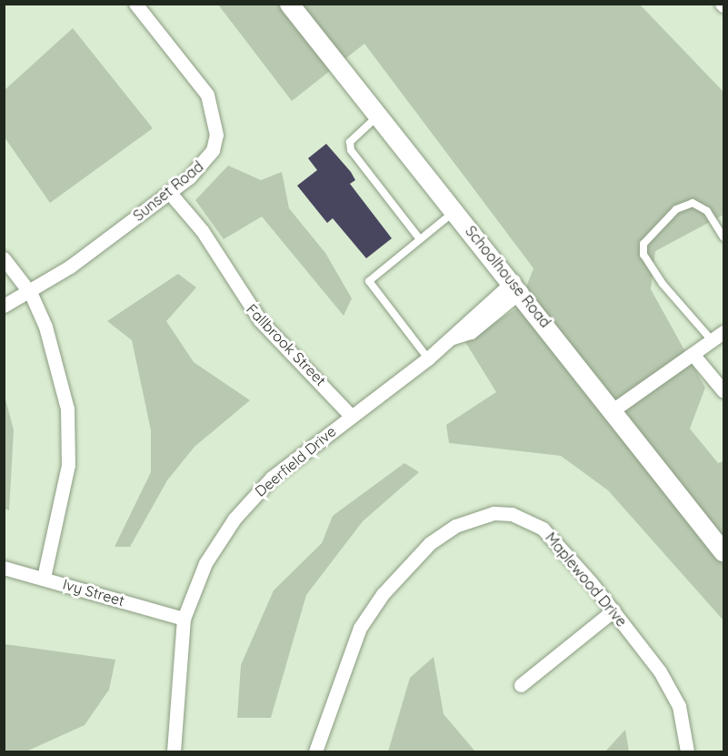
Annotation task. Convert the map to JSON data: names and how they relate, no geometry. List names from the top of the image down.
{
  "streets": {
    "street": [
      "Sunset Road",
      "Schoolhouse Road",
      "Fallbrook Street",
      "Deerfield Drive",
      "Maplewood Drive",
      "Ivy Street"
    ]
  },
  "crossings": [
    ["Sunset Road", "Fallbrook Street"],
    ["Schoolhouse Road", "Deerfield Drive"],
    ["Fallbrook Street", "Deerfield Drive"],
    ["Deerfield Drive", "Ivy Street"]
  ]
}
